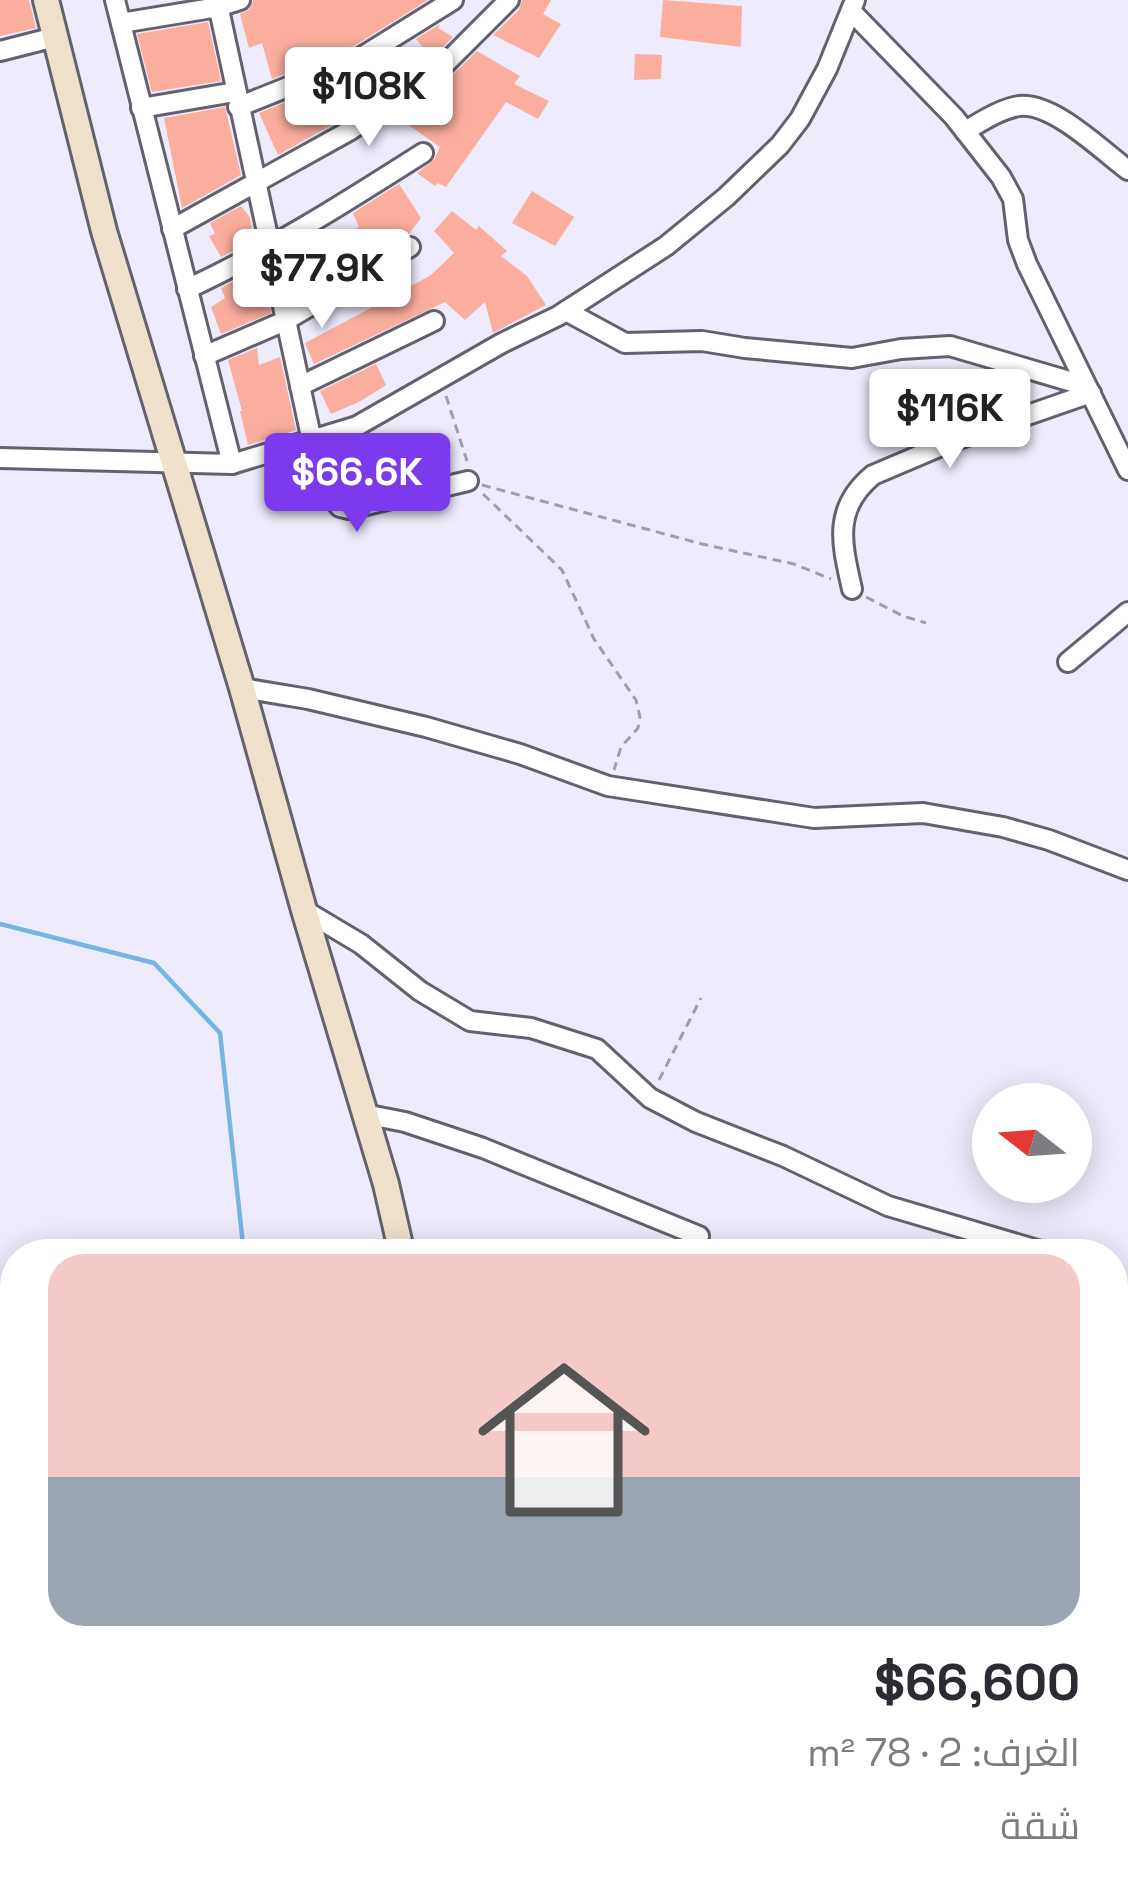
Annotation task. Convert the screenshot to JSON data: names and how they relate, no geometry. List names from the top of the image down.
{
  "north": "left",
  "page": {
    "price": [
      "$108K",
      "$77.9K",
      "$116K",
      "$66.6K"
    ],
    "list": [
      {
        "name": "$66,600",
        "note": "الغرف: 2 · 78 m² · شقة"
      }
    ]
  }
}
